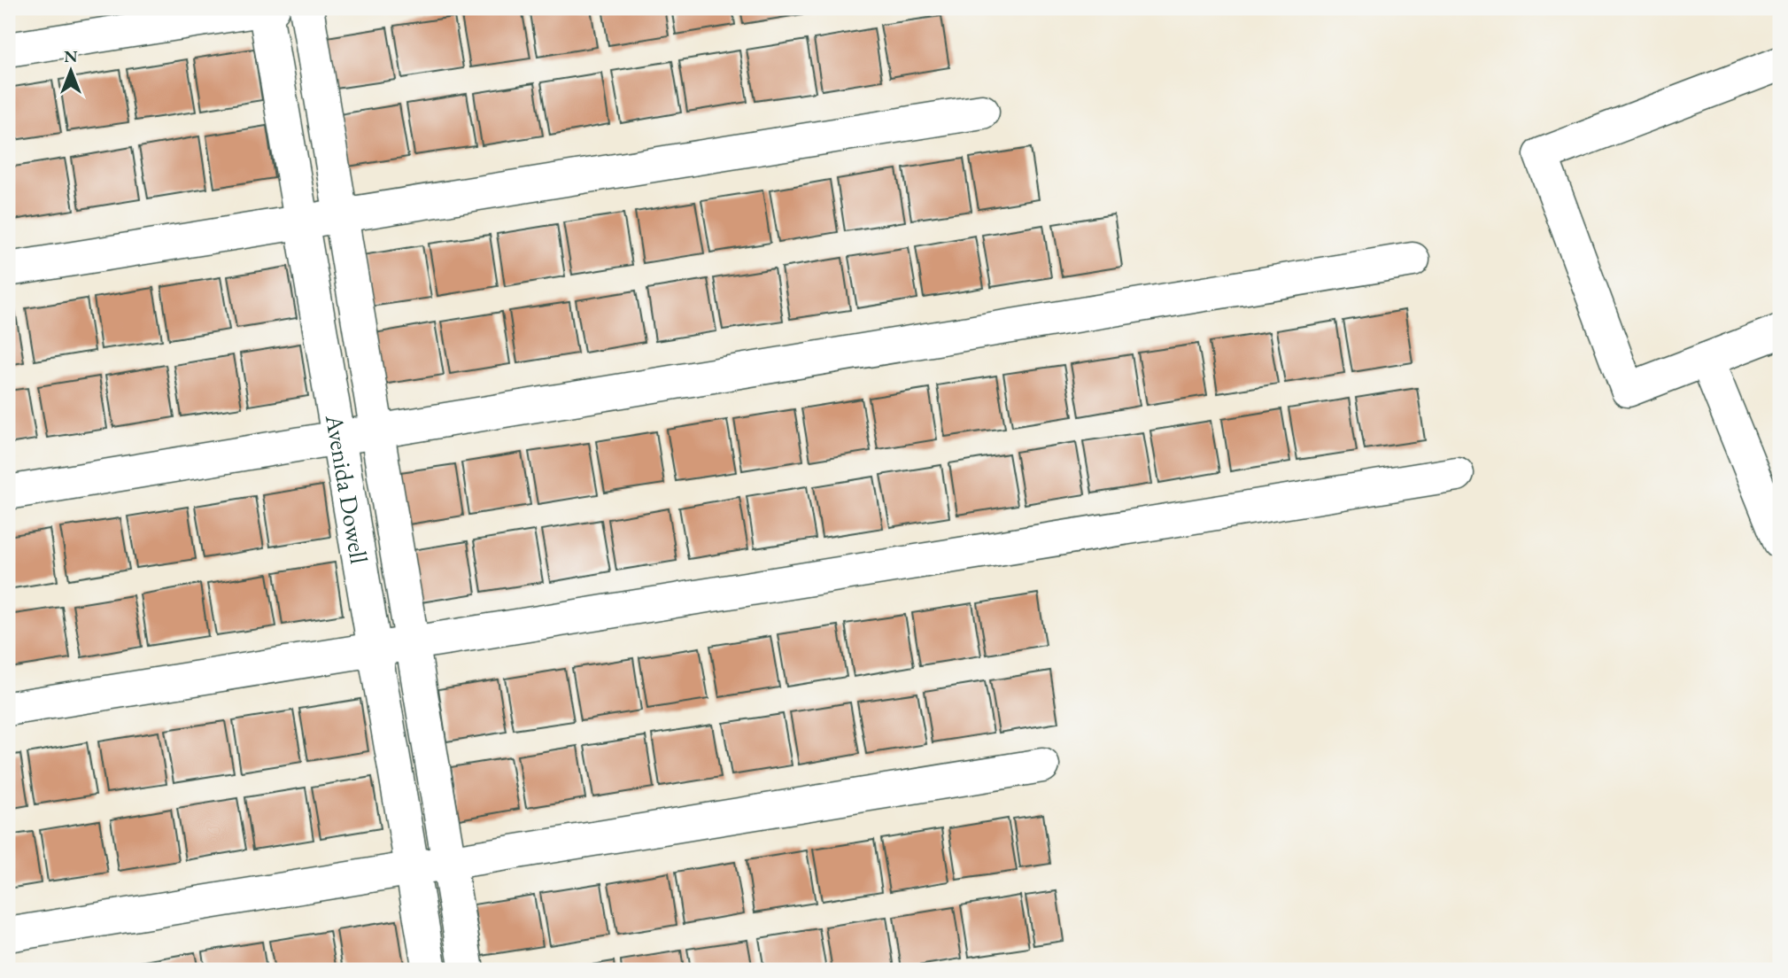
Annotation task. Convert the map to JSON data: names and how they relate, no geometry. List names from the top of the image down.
{
  "streets": {
    "street": ["Avenida Dowell"]
  },
  "north": "top"
}
